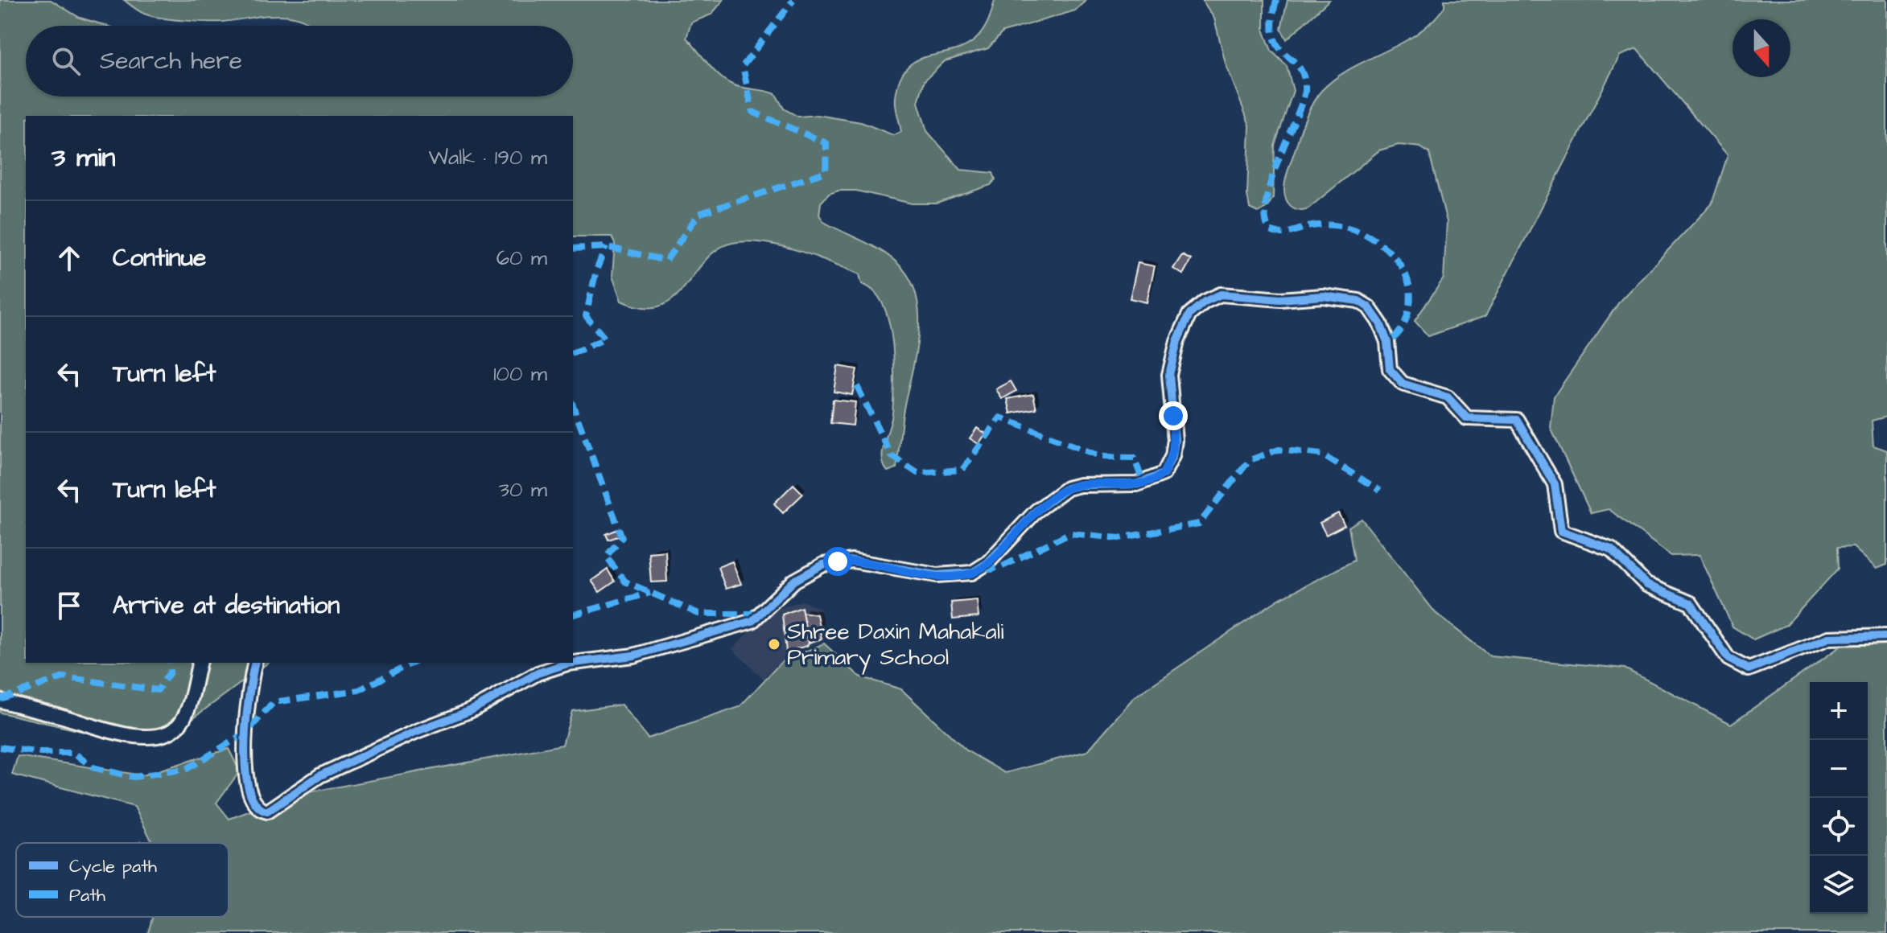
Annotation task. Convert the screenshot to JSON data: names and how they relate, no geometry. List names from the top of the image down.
{
  "places": ["Shree Daxin Mahakali Primary School"],
  "legend": ["Cycle path", "Path"],
  "north": "bottom",
  "page": {
    "search": "Search here",
    "heading": ["3 min", "Walk · 190 m"],
    "list": [
      ["Continue", "60 m"],
      ["Turn left", "100 m"],
      ["Turn left", "30 m"],
      "Arrive at destination"
    ],
    "map_buttons": ["+", "−"]
  }
}
